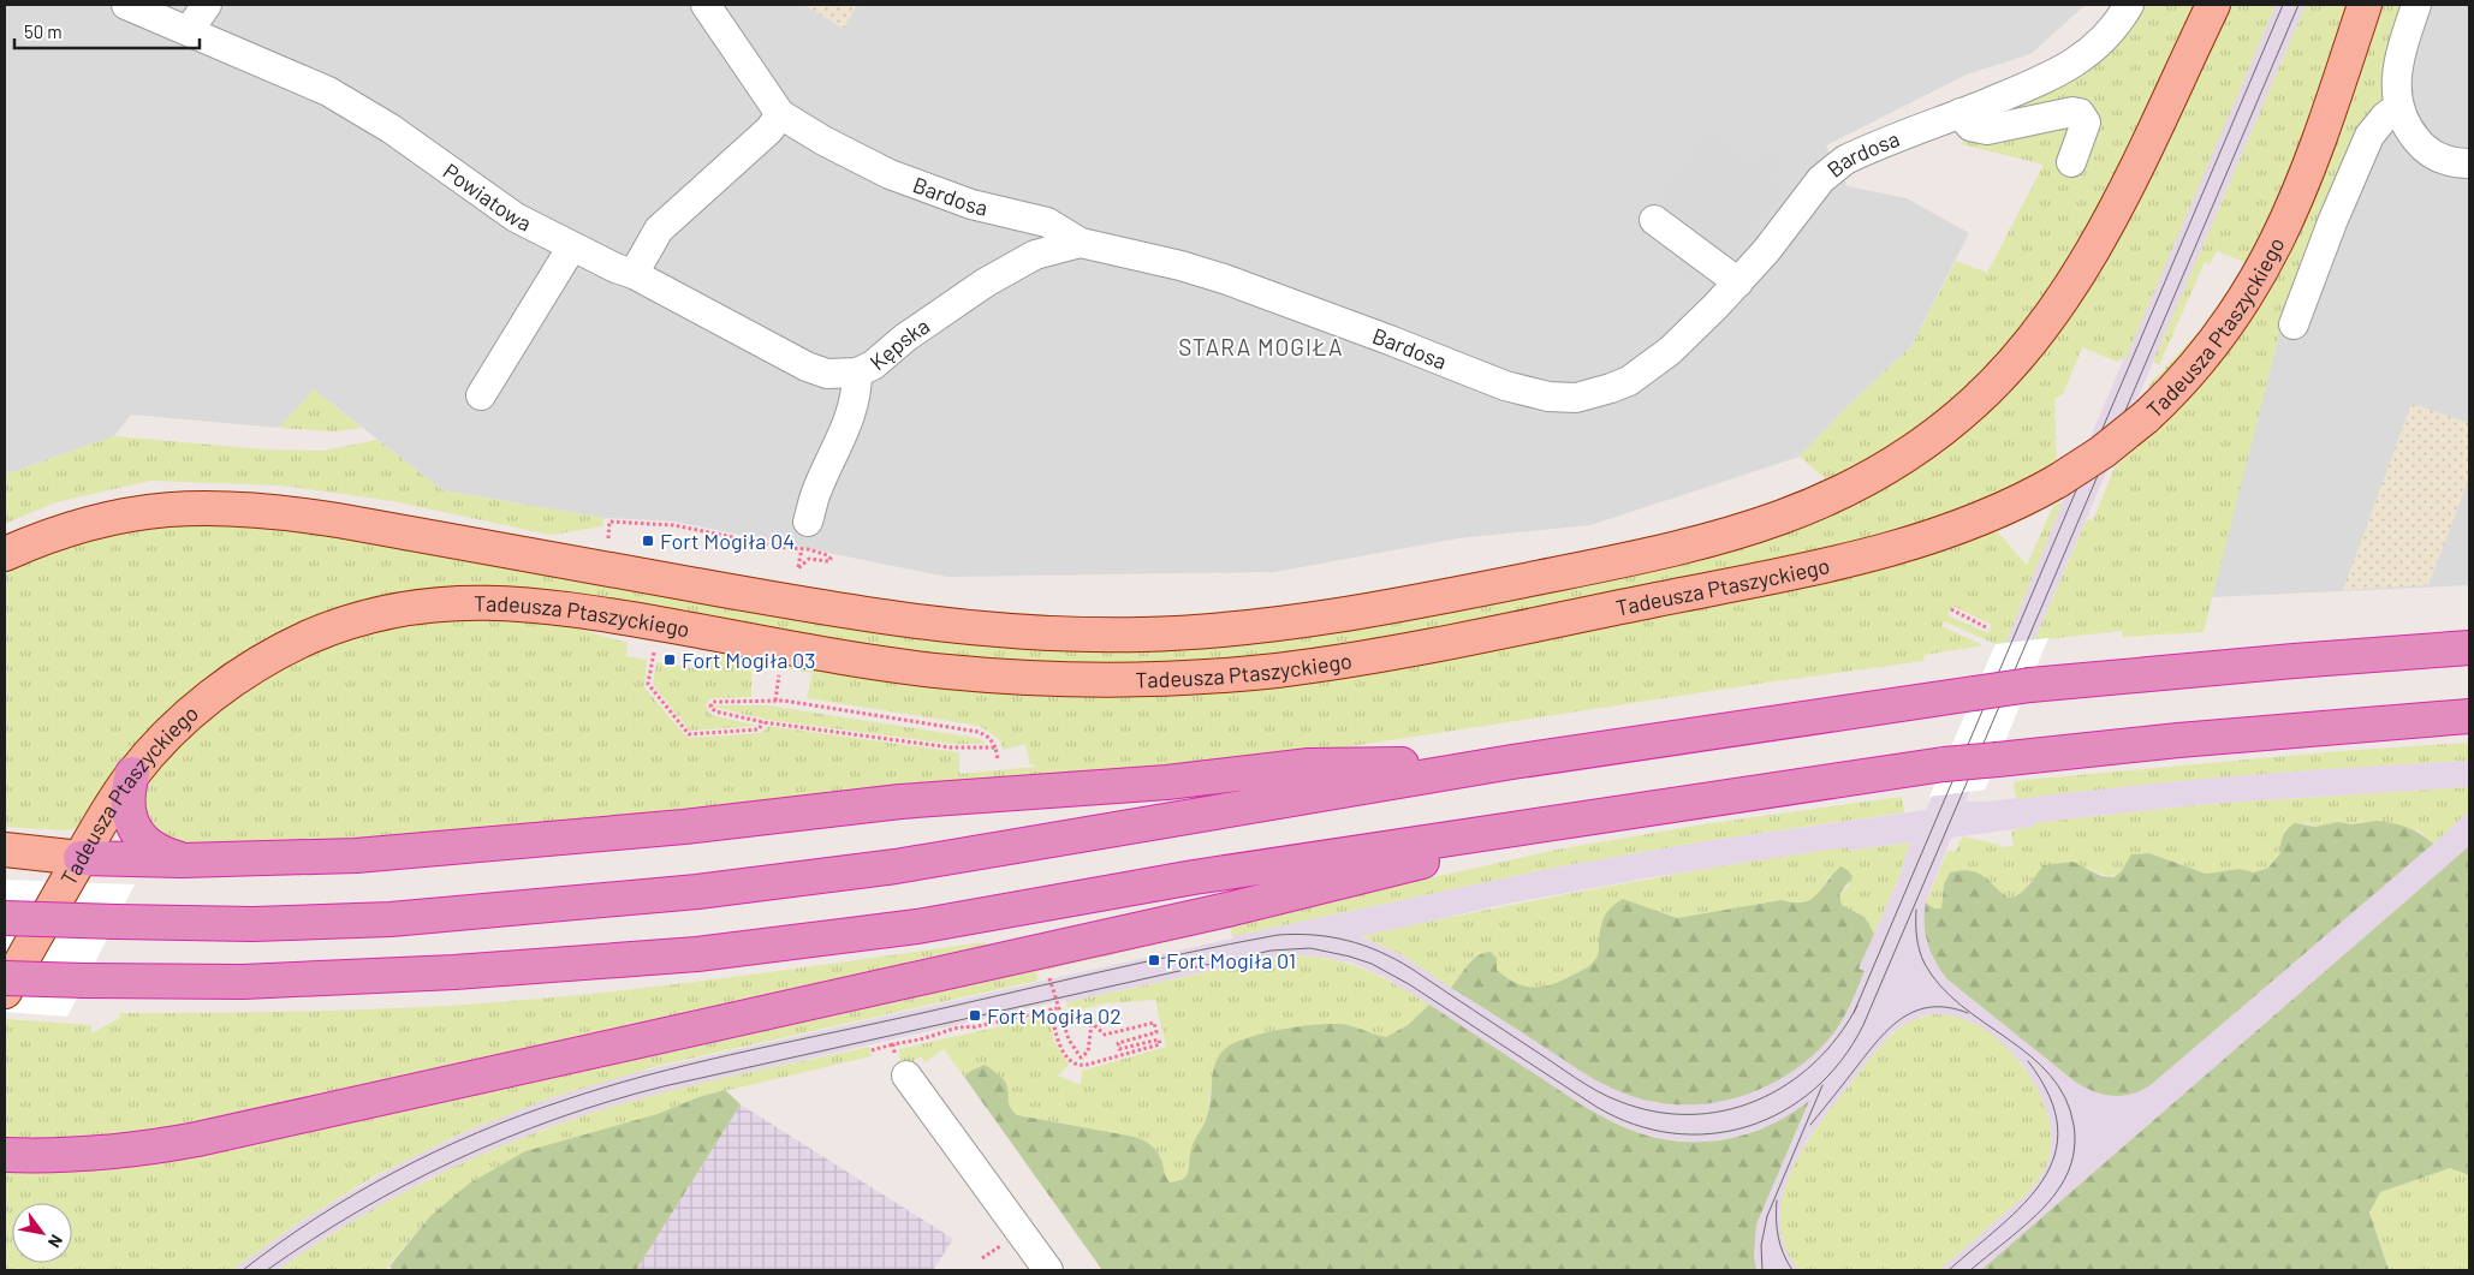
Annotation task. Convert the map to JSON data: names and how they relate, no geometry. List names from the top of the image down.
{
  "streets": {
    "main road": ["Tadeusza Ptaszyckiego"],
    "street": ["Bardosa", "Powiatowa", "Kępska"]
  },
  "crossings": [
    ["Bardosa", "Kępska"],
    ["Powiatowa", "Kępska"]
  ],
  "districts": ["STARA MOGIŁA"],
  "places": {
    "transit": [
      "Fort Mogiła 04",
      "Fort Mogiła 03",
      "Fort Mogiła 01",
      "Fort Mogiła 02"
    ]
  },
  "scale_bar": "50 m",
  "north": "bottom right"
}
